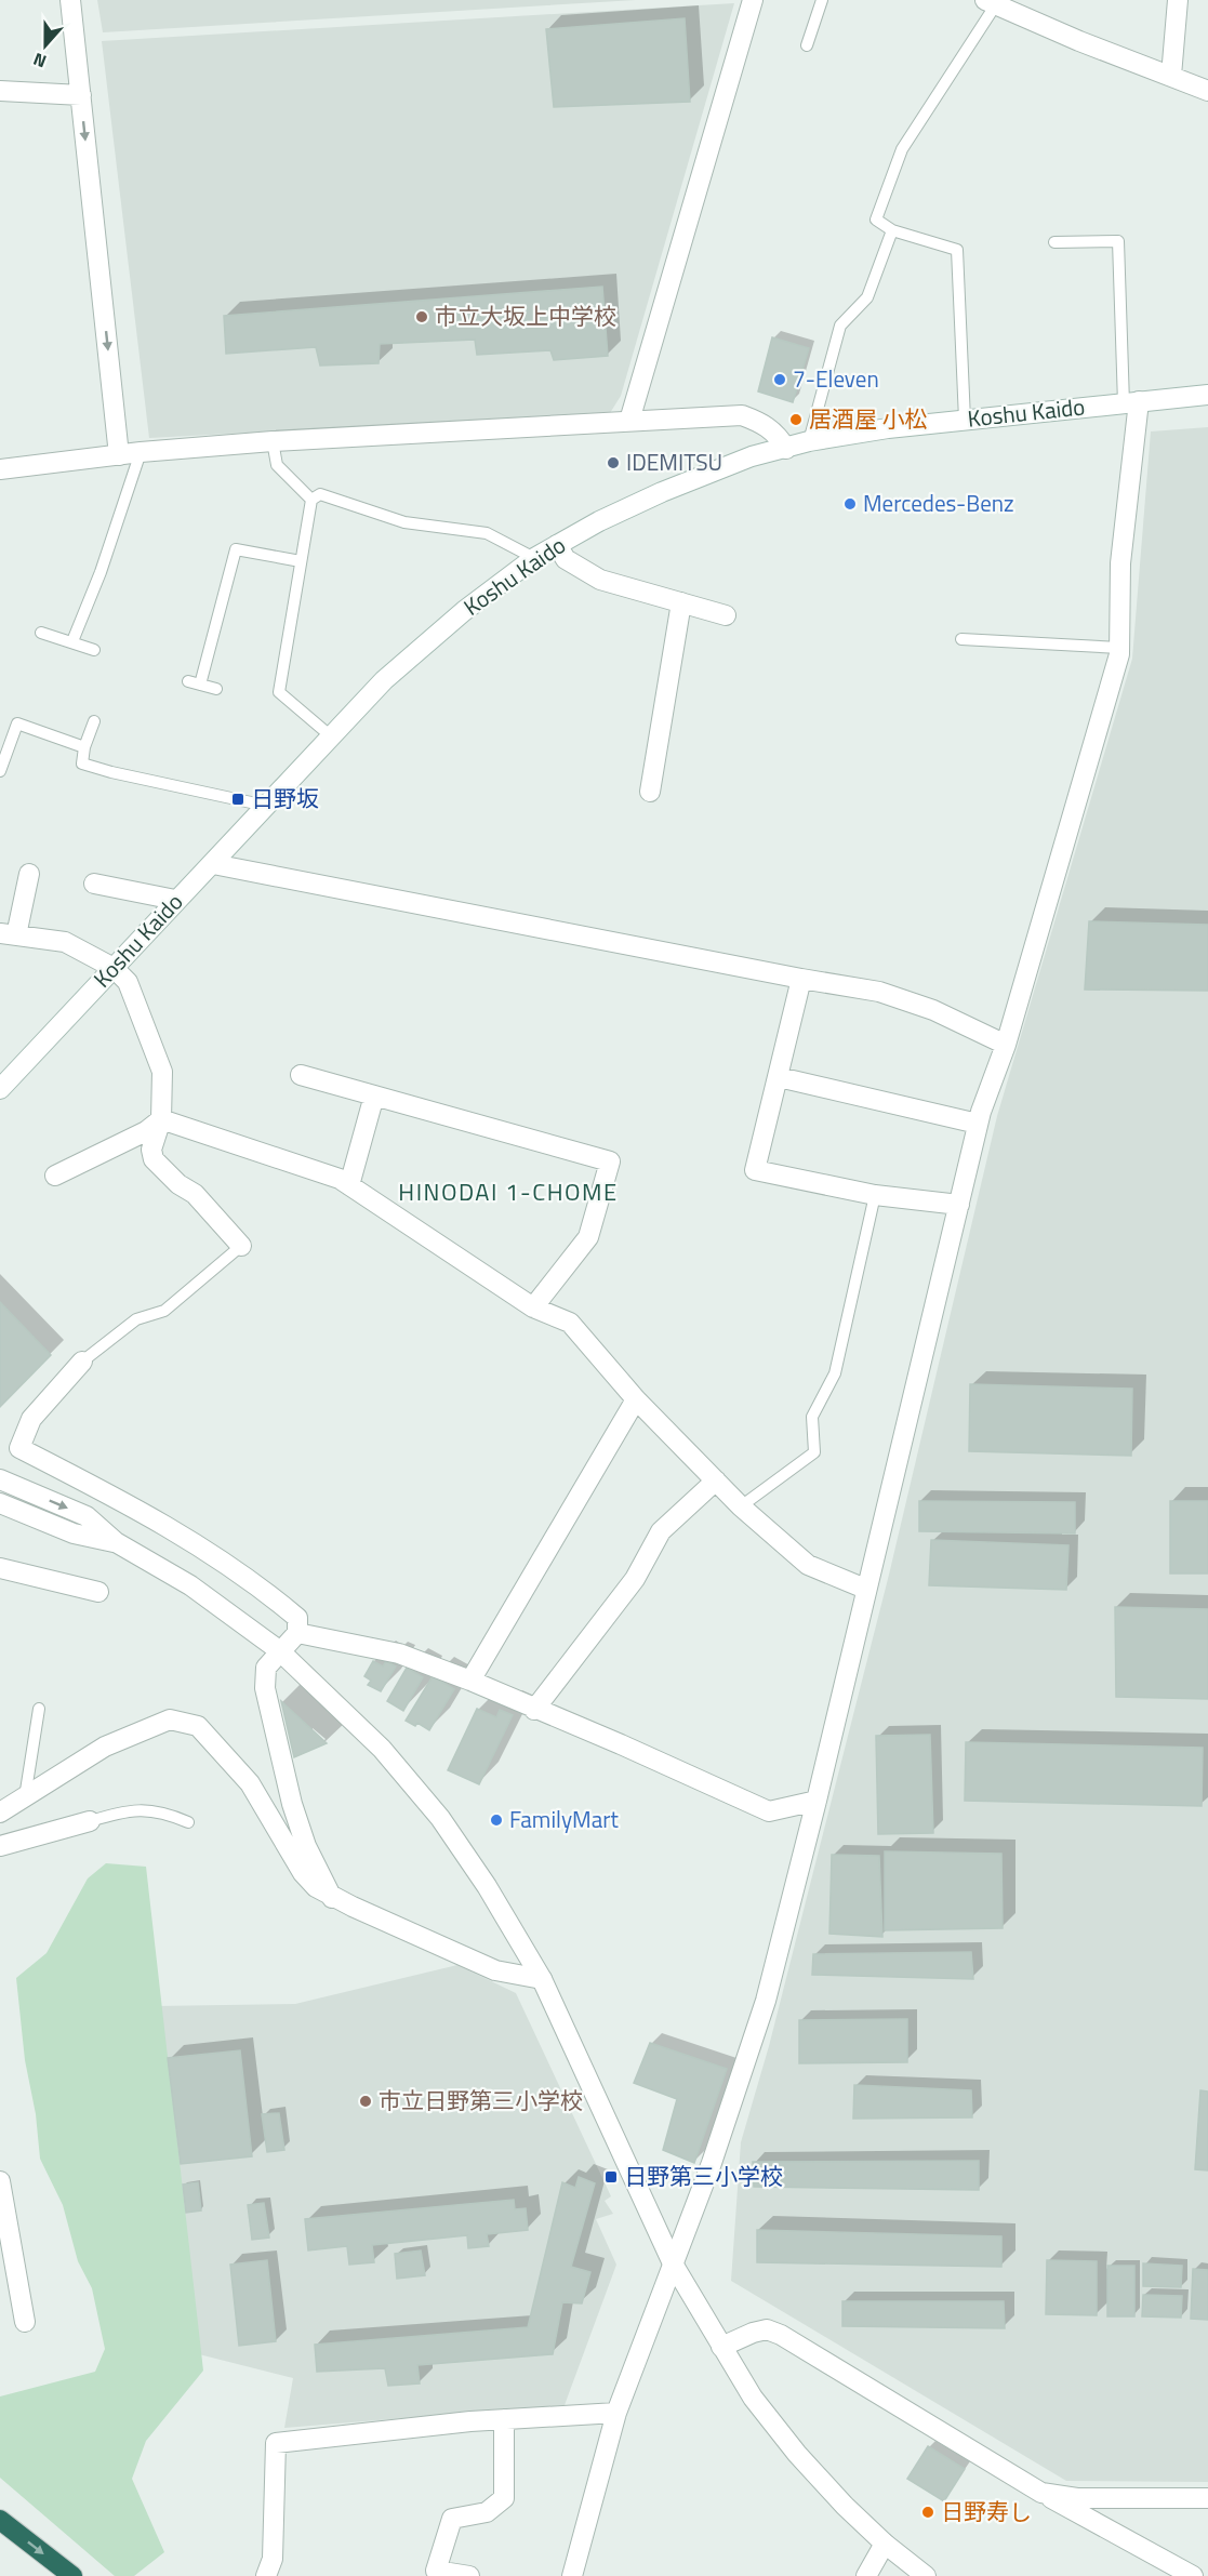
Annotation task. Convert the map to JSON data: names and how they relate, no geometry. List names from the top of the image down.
{
  "streets": {
    "street": ["Koshu Kaido"]
  },
  "districts": ["HINODAI 1-CHOME"],
  "places": {
    "other": [
      "市立大坂上中学校",
      "7-Eleven",
      "居酒屋 小松",
      "IDEMITSU",
      "Mercedes-Benz",
      "FamilyMart",
      "市立日野第三小学校",
      "日野寿し"
    ],
    "transit": ["日野坂", "日野第三小学校"]
  },
  "north": "bottom"
}
